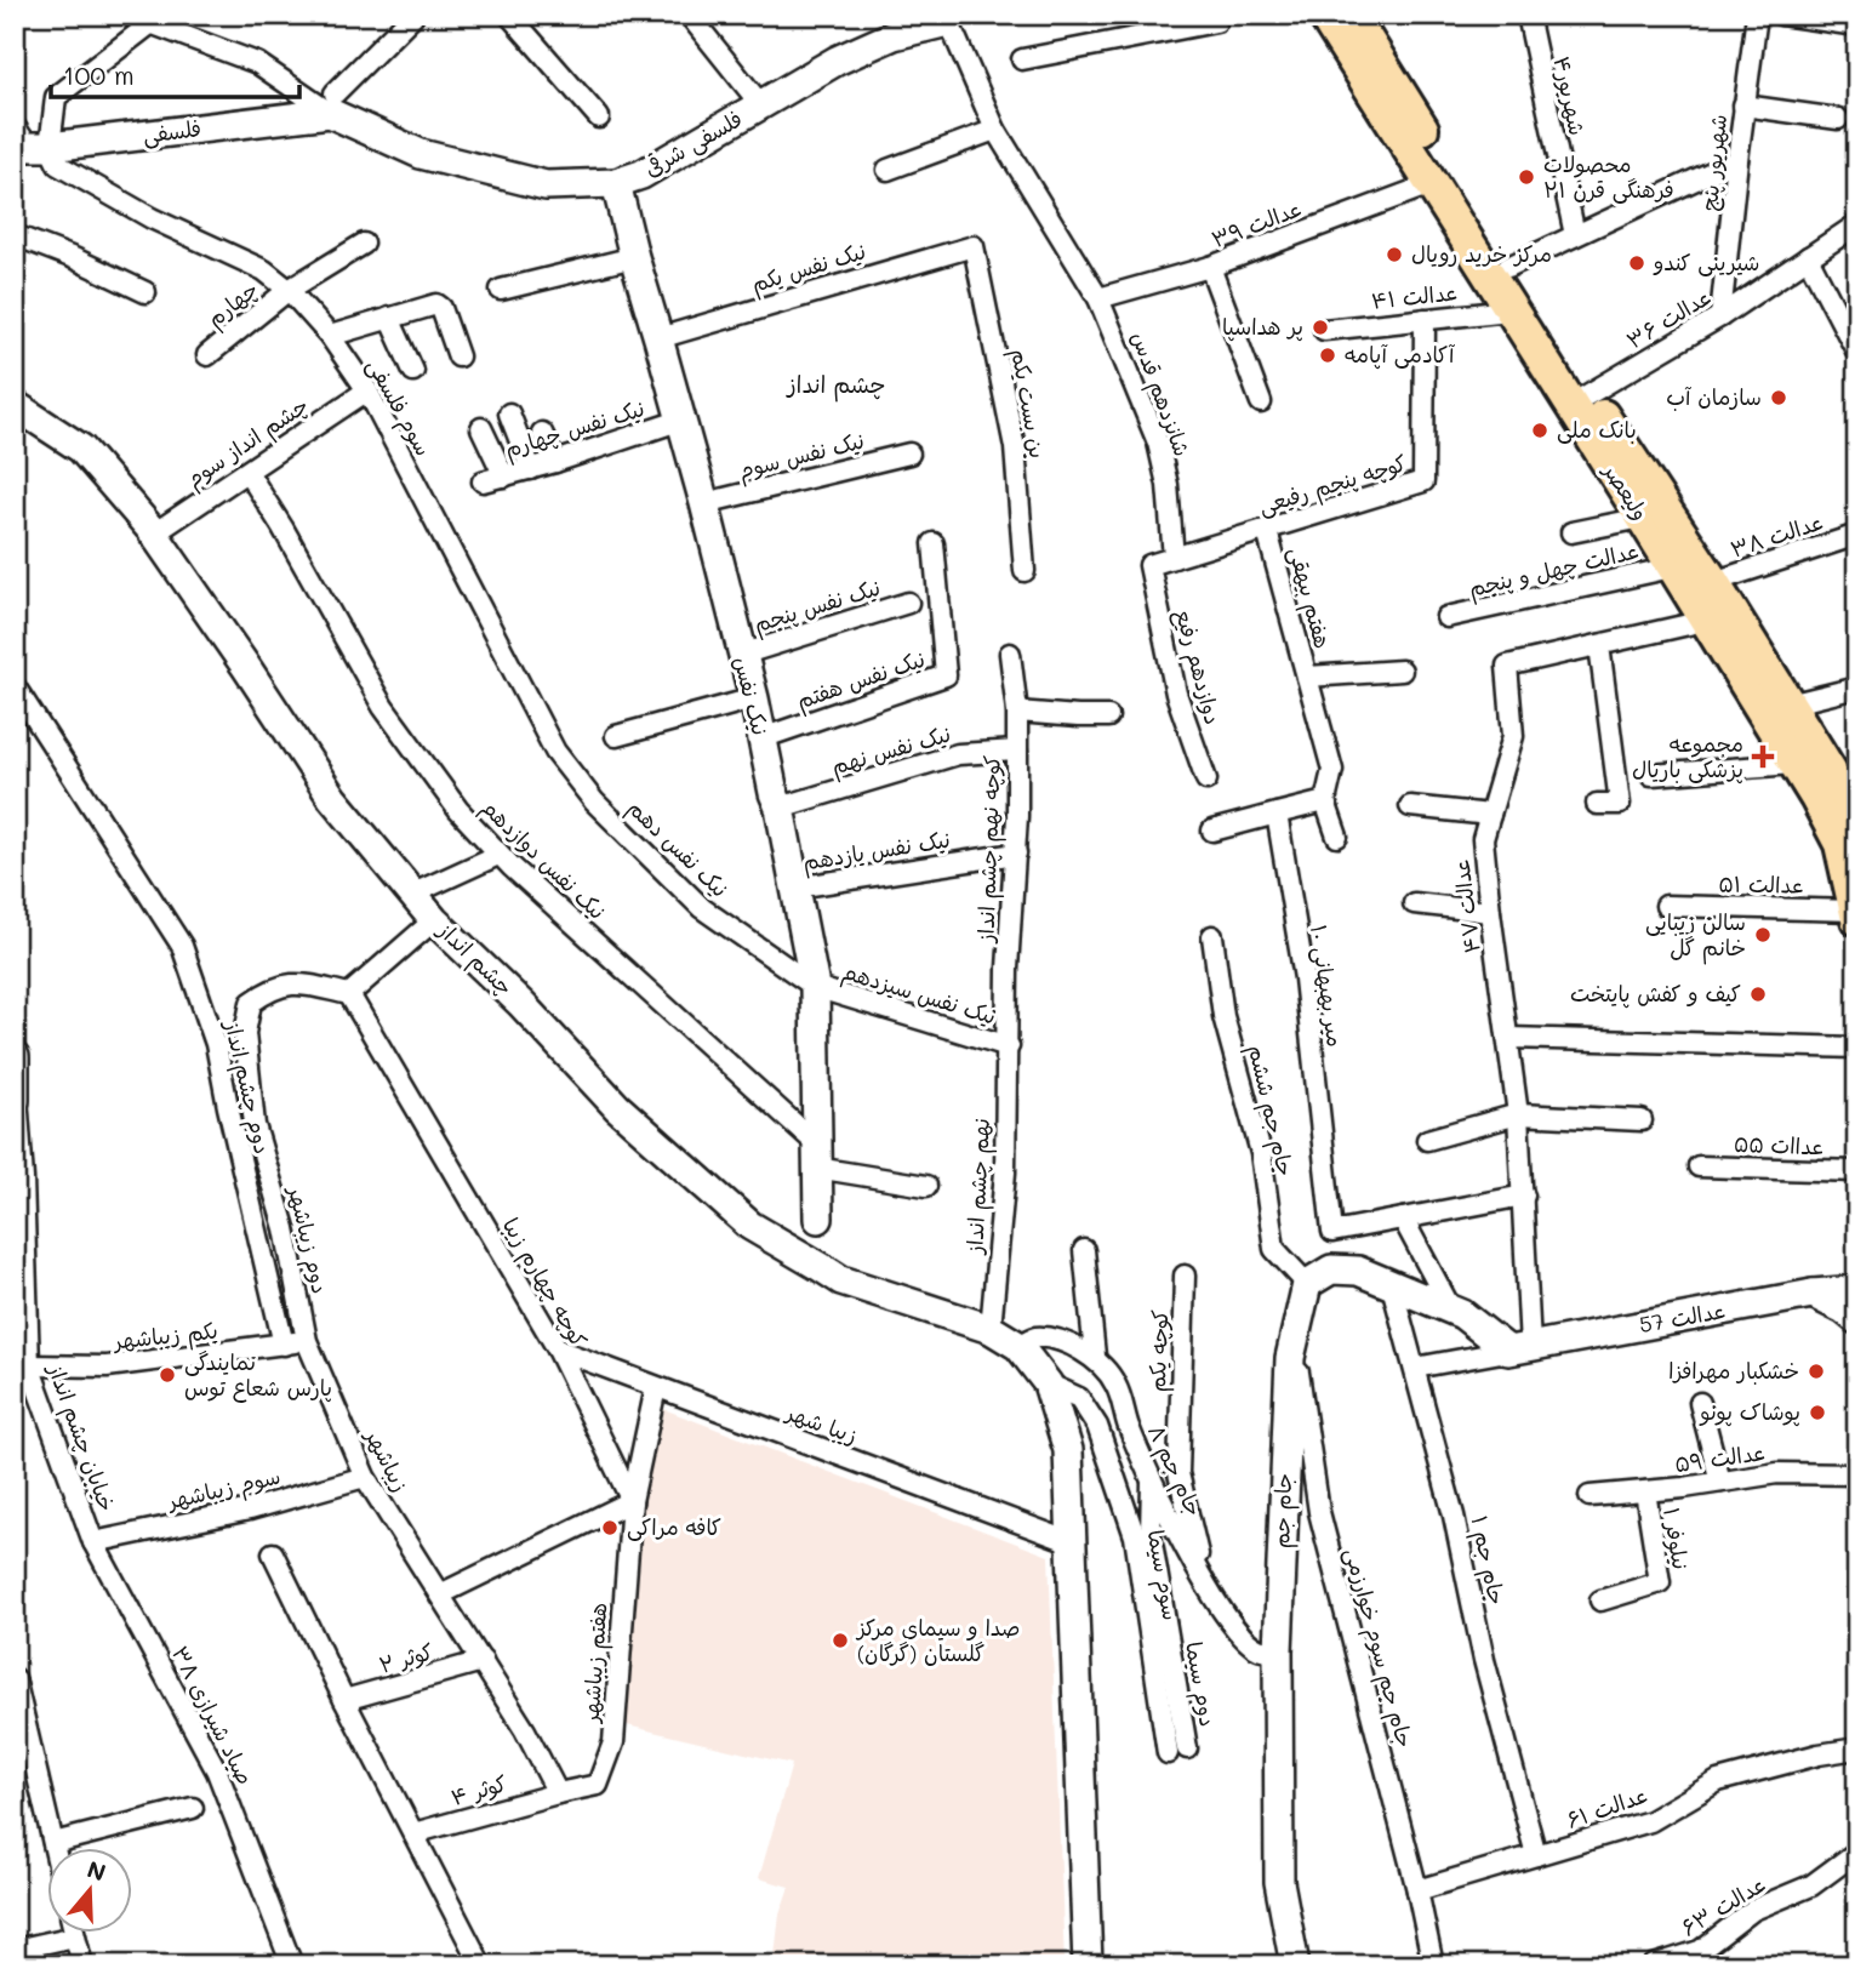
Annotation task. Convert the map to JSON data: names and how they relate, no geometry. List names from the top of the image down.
{
  "streets": {
    "main road": ["ولیعصر"],
    "street": [
      "شهریور۴",
      "فلسفی",
      "فلسفی شرقی",
      "شهریور پنج",
      "عدالت ۳۹",
      "نیک نفس یکم",
      "عدالت ۴۱",
      "چهارم",
      "عدالت ۳۶",
      "شانزدهم قدس",
      "بن بست یکم",
      "سوم فلسفی",
      "نیک نفس چهارم",
      "چشم انداز سوم",
      "نیک نفس سوم",
      "کوچه پنجم رفیعی",
      "عدالت ۳۸",
      "عدالت چهل و پنجم",
      "هفتم بیهقی",
      "نیک نفس پنجم",
      "دوازدهم رفیع",
      "نیک نفس هفتم",
      "نیک نفس",
      "نیک نفس نهم",
      "نیک نفس دهم",
      "کوچه نهم چشم انداز",
      "نیک نفس یازدهم",
      "نیک نفس دوازدهم",
      "عدالت ۵۱",
      "عدالت ۴۷",
      "چشم انداز",
      "۱۰ میر بهبهانی",
      "نیک نفس سیزدهم",
      "دوم چشم انداز",
      "جام جم ششم",
      "عداات ۵۵",
      "نهم چشم انداز",
      "دوم زیباشهر",
      "کوچه چهارم زیبا",
      "عدالت 57",
      "یکم زیباشهر",
      "کوچه یکم",
      "زیبا شهر",
      "خیابان چشم انداز",
      "عدالت ۵۹",
      "زیباشهر",
      "۸ جام جم",
      "سوم زیباشهر",
      "جام جم",
      "۱ نیلوفر",
      "۱ جام جم",
      "سوم سیما",
      "جام جم سوم خوارزمی",
      "کوثر ۲",
      "هفتم زیباشهر",
      "دوم سیما",
      "صیاد شیرازی ۳۸",
      "کوثر ۴",
      "عدالت ۶۱",
      "عدالت ۶۳"
    ]
  },
  "crossings": [
    ["فلسفی", "فلسفی شرقی"],
    ["فلسفی", "سوم فلسفی"],
    ["فلسفی شرقی", "شانزدهم قدس"],
    ["فلسفی شرقی", "نیک نفس"],
    ["شهریور پنج", "عدالت ۳۶"],
    ["عدالت ۳۹", "شانزدهم قدس"],
    ["عدالت ۳۹", "ولیعصر"],
    ["نیک نفس یکم", "بن بست یکم"],
    ["نیک نفس یکم", "نیک نفس"],
    ["عدالت ۴۱", "کوچه پنجم رفیعی"],
    ["عدالت ۴۱", "ولیعصر"],
    ["چهارم", "سوم فلسفی"],
    ["عدالت ۳۶", "ولیعصر"],
    ["شانزدهم قدس", "کوچه پنجم رفیعی"],
    ["سوم فلسفی", "چشم انداز سوم"],
    ["سوم فلسفی", "نیک نفس دهم"],
    ["نیک نفس چهارم", "نیک نفس"],
    ["چشم انداز سوم", "نیک نفس دوازدهم"],
    ["چشم انداز سوم", "چشم انداز"],
    ["نیک نفس سوم", "نیک نفس"],
    ["کوچه پنجم رفیعی", "هفتم بیهقی"],
    ["کوچه پنجم رفیعی", "دوازدهم رفیع"],
    ["ولیعصر", "عدالت ۳۸"],
    ["ولیعصر", "عدالت چهل و پنجم"],
    ["ولیعصر", "عدالت ۵۱"],
    ["ولیعصر", "عدالت ۴۷"],
    ["نیک نفس پنجم", "نیک نفس"],
    ["نیک نفس هفتم", "نیک نفس"],
    ["نیک نفس", "نیک نفس نهم"],
    ["نیک نفس", "نیک نفس دهم"],
    ["نیک نفس", "نیک نفس یازدهم"],
    ["نیک نفس", "نیک نفس دوازدهم"],
    ["نیک نفس", "نیک نفس سیزدهم"],
    ["نیک نفس نهم", "کوچه نهم چشم انداز"],
    ["نیک نفس دهم", "نیک نفس سیزدهم"],
    ["کوچه نهم چشم انداز", "نیک نفس یازدهم"],
    ["کوچه نهم چشم انداز", "نیک نفس سیزدهم"],
    ["کوچه نهم چشم انداز", "نهم چشم انداز"],
    ["عدالت ۴۷", "عدالت 57"],
    ["چشم انداز", "نهم چشم انداز"],
    ["چشم انداز", "سوم سیما"],
    ["نیک نفس سیزدهم", "نهم چشم انداز"],
    ["دوم چشم انداز", "یکم زیباشهر"],
    ["جام جم ششم", "جام جم"],
    ["دوم زیباشهر", "کوچه چهارم زیبا"],
    ["دوم زیباشهر", "یکم زیباشهر"],
    ["دوم زیباشهر", "زیباشهر"],
    ["کوچه چهارم زیبا", "زیبا شهر"],
    ["کوچه چهارم زیبا", "هفتم زیباشهر"],
    ["یکم زیباشهر", "خیابان چشم انداز"],
    ["یکم زیباشهر", "زیباشهر"],
    ["کوچه یکم", "۸ جام جم"],
    ["خیابان چشم انداز", "سوم زیباشهر"],
    ["خیابان چشم انداز", "صیاد شیرازی ۳۸"],
    ["عدالت ۵۹", "۱ نیلوفر"],
    ["زیباشهر", "سوم زیباشهر"],
    ["زیباشهر", "کوثر ۲"],
    ["زیباشهر", "هفتم زیباشهر"],
    ["زیباشهر", "کوثر ۴"],
    ["۸ جام جم", "جام جم"],
    ["۸ جام جم", "دوم سیما"],
    ["سوم زیباشهر", "صیاد شیرازی ۳۸"],
    ["جام جم", "جام جم سوم خوارزمی"],
    ["۱ جام جم", "عدالت ۶۱"],
    ["جام جم سوم خوارزمی", "عدالت ۶۱"],
    ["هفتم زیباشهر", "کوثر ۴"]
  ],
  "districts": ["چشم انداز"],
  "places": {
    "other": [
      "محصولات فرهنگی قرن ۲۱",
      "مرکز خرید رویال",
      "شیرینی کندو",
      "پر هداسپا",
      "آکادمی آپامه",
      "سازمان آب",
      "بانک ملی",
      "سالن زیبایی خانم گل",
      "کیف و کفش پایتخت",
      "خشكبار مهرافزا",
      "نمایندگی پارس شعاع توس",
      "پوشاک پونو",
      "کافه مراکی",
      "صدا و سیمای مرکز گلستان (گرگان)"
    ],
    "health": ["مجموعه پزشکی باریال"]
  },
  "scale_bar": "100 m",
  "north": "top"
}
